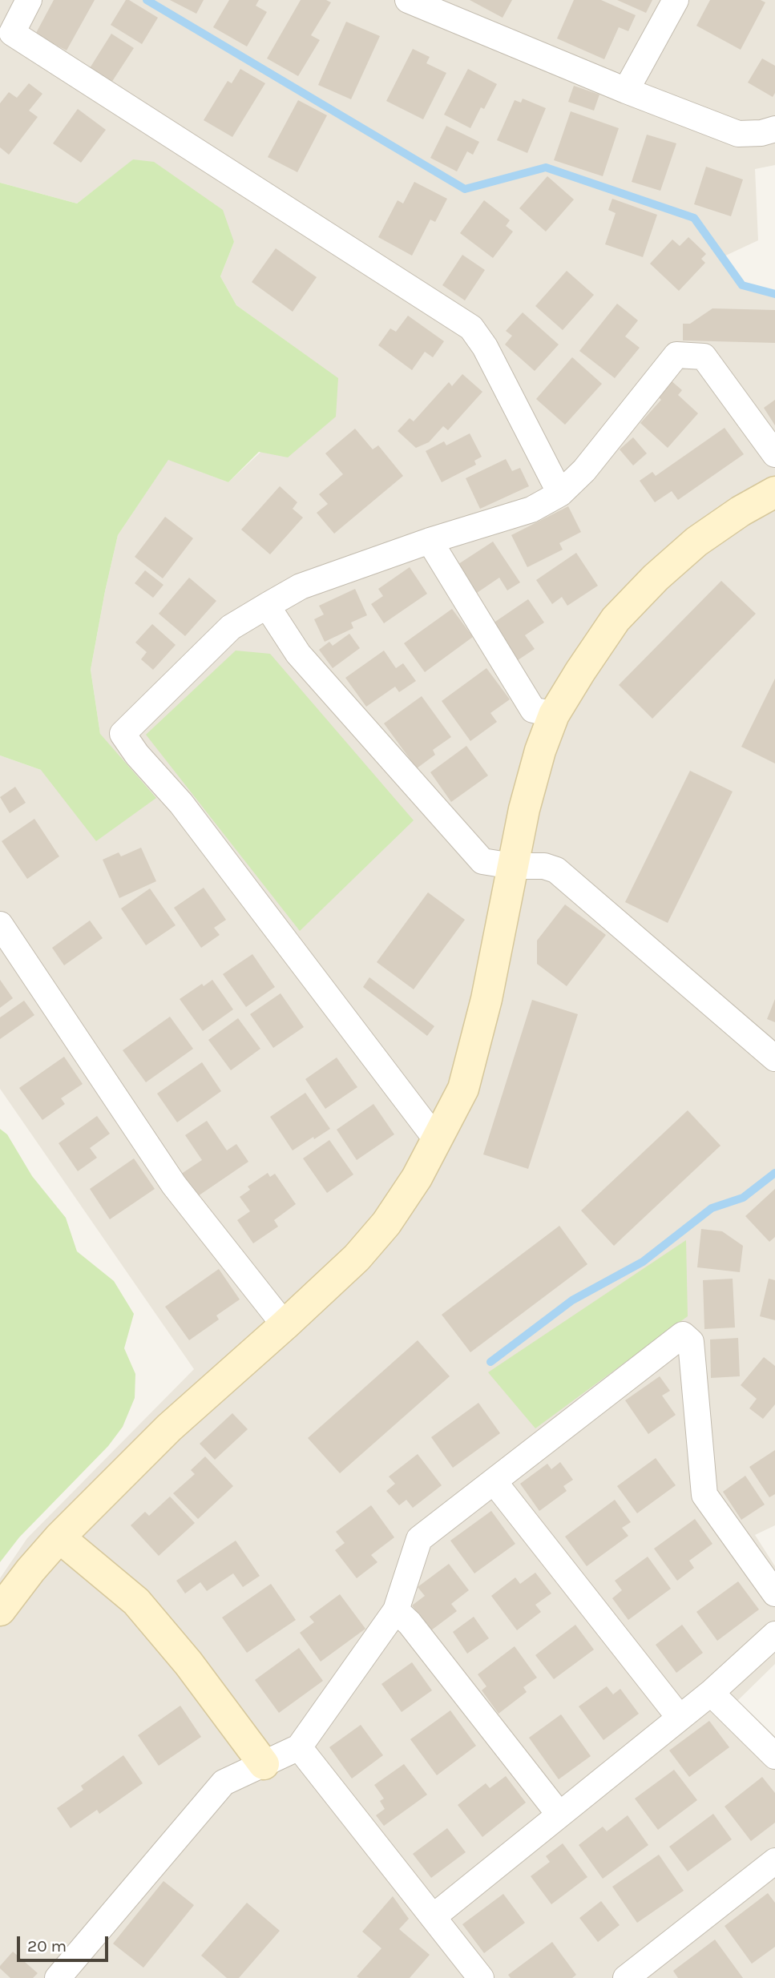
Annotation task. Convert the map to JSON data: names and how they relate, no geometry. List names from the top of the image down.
{
  "scale_bar": "20 m"
}
